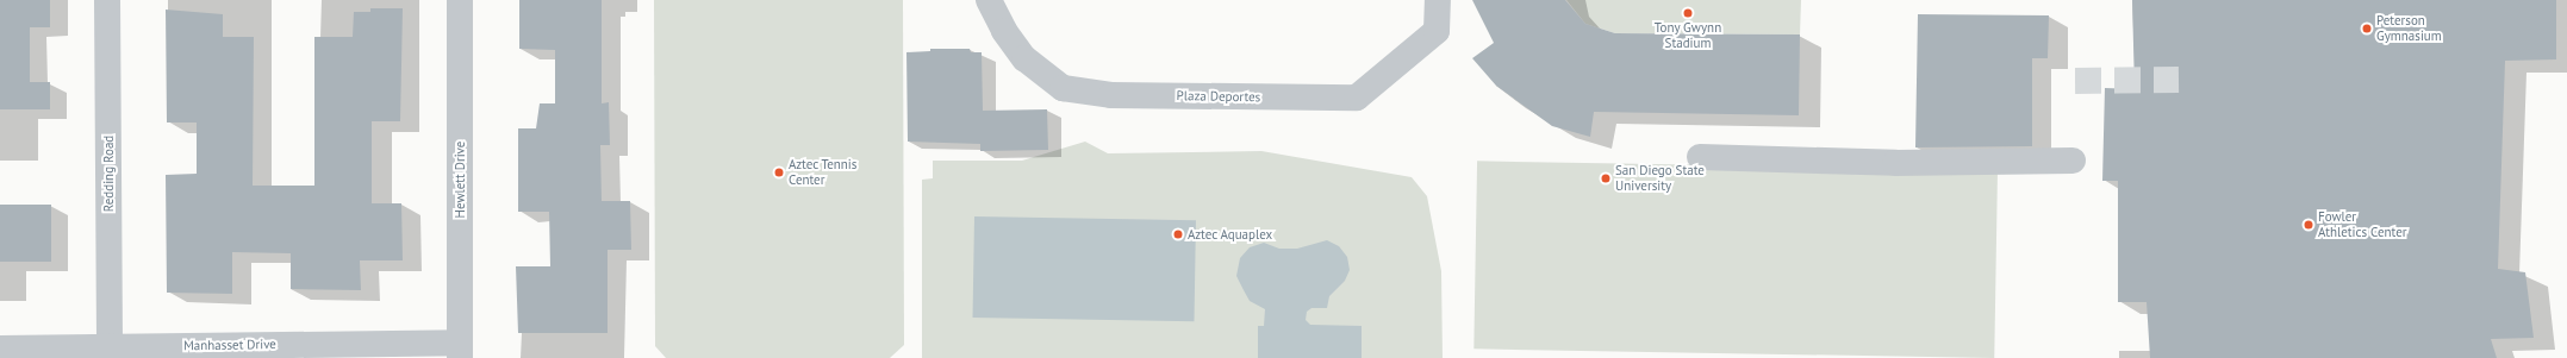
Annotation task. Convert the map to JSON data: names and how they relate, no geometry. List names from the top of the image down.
{
  "streets": {
    "street": [
      "Plaza Deportes",
      "Redding Road",
      "Hewlett Drive",
      "Manhasset Drive"
    ]
  },
  "crossings": [
    ["Redding Road", "Manhasset Drive"],
    ["Hewlett Drive", "Manhasset Drive"]
  ],
  "places": [
    "Tony Gwynn Stadium",
    "Peterson Gymnasium",
    "Aztec Tennis Center",
    "San Diego State University",
    "Fowler Athletics Center",
    "Aztec Aquaplex"
  ]
}
